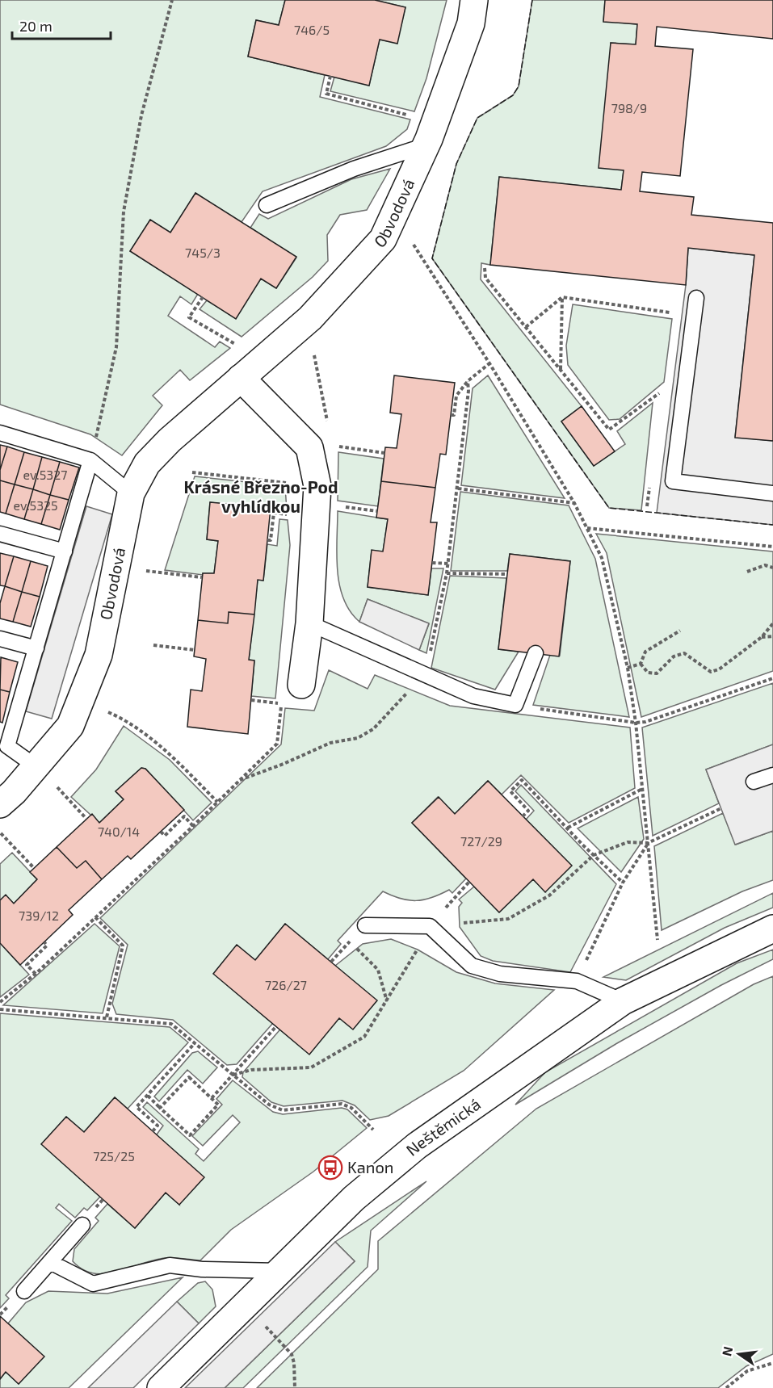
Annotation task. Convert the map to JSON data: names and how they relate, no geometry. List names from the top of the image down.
{
  "streets": {
    "street": ["Obvodová", "Neštěmická"]
  },
  "districts": ["Krásné Březno-Pod vyhlídkou"],
  "places": {
    "bus stop": ["Kanon"]
  },
  "house_numbers": [
    "746/5",
    "798/9",
    "745/3",
    "ev.5327",
    "ev.5325",
    "740/14",
    "727/29",
    "739/12",
    "726/27",
    "725/25"
  ],
  "scale_bar": "20 m",
  "north": "left"
}
